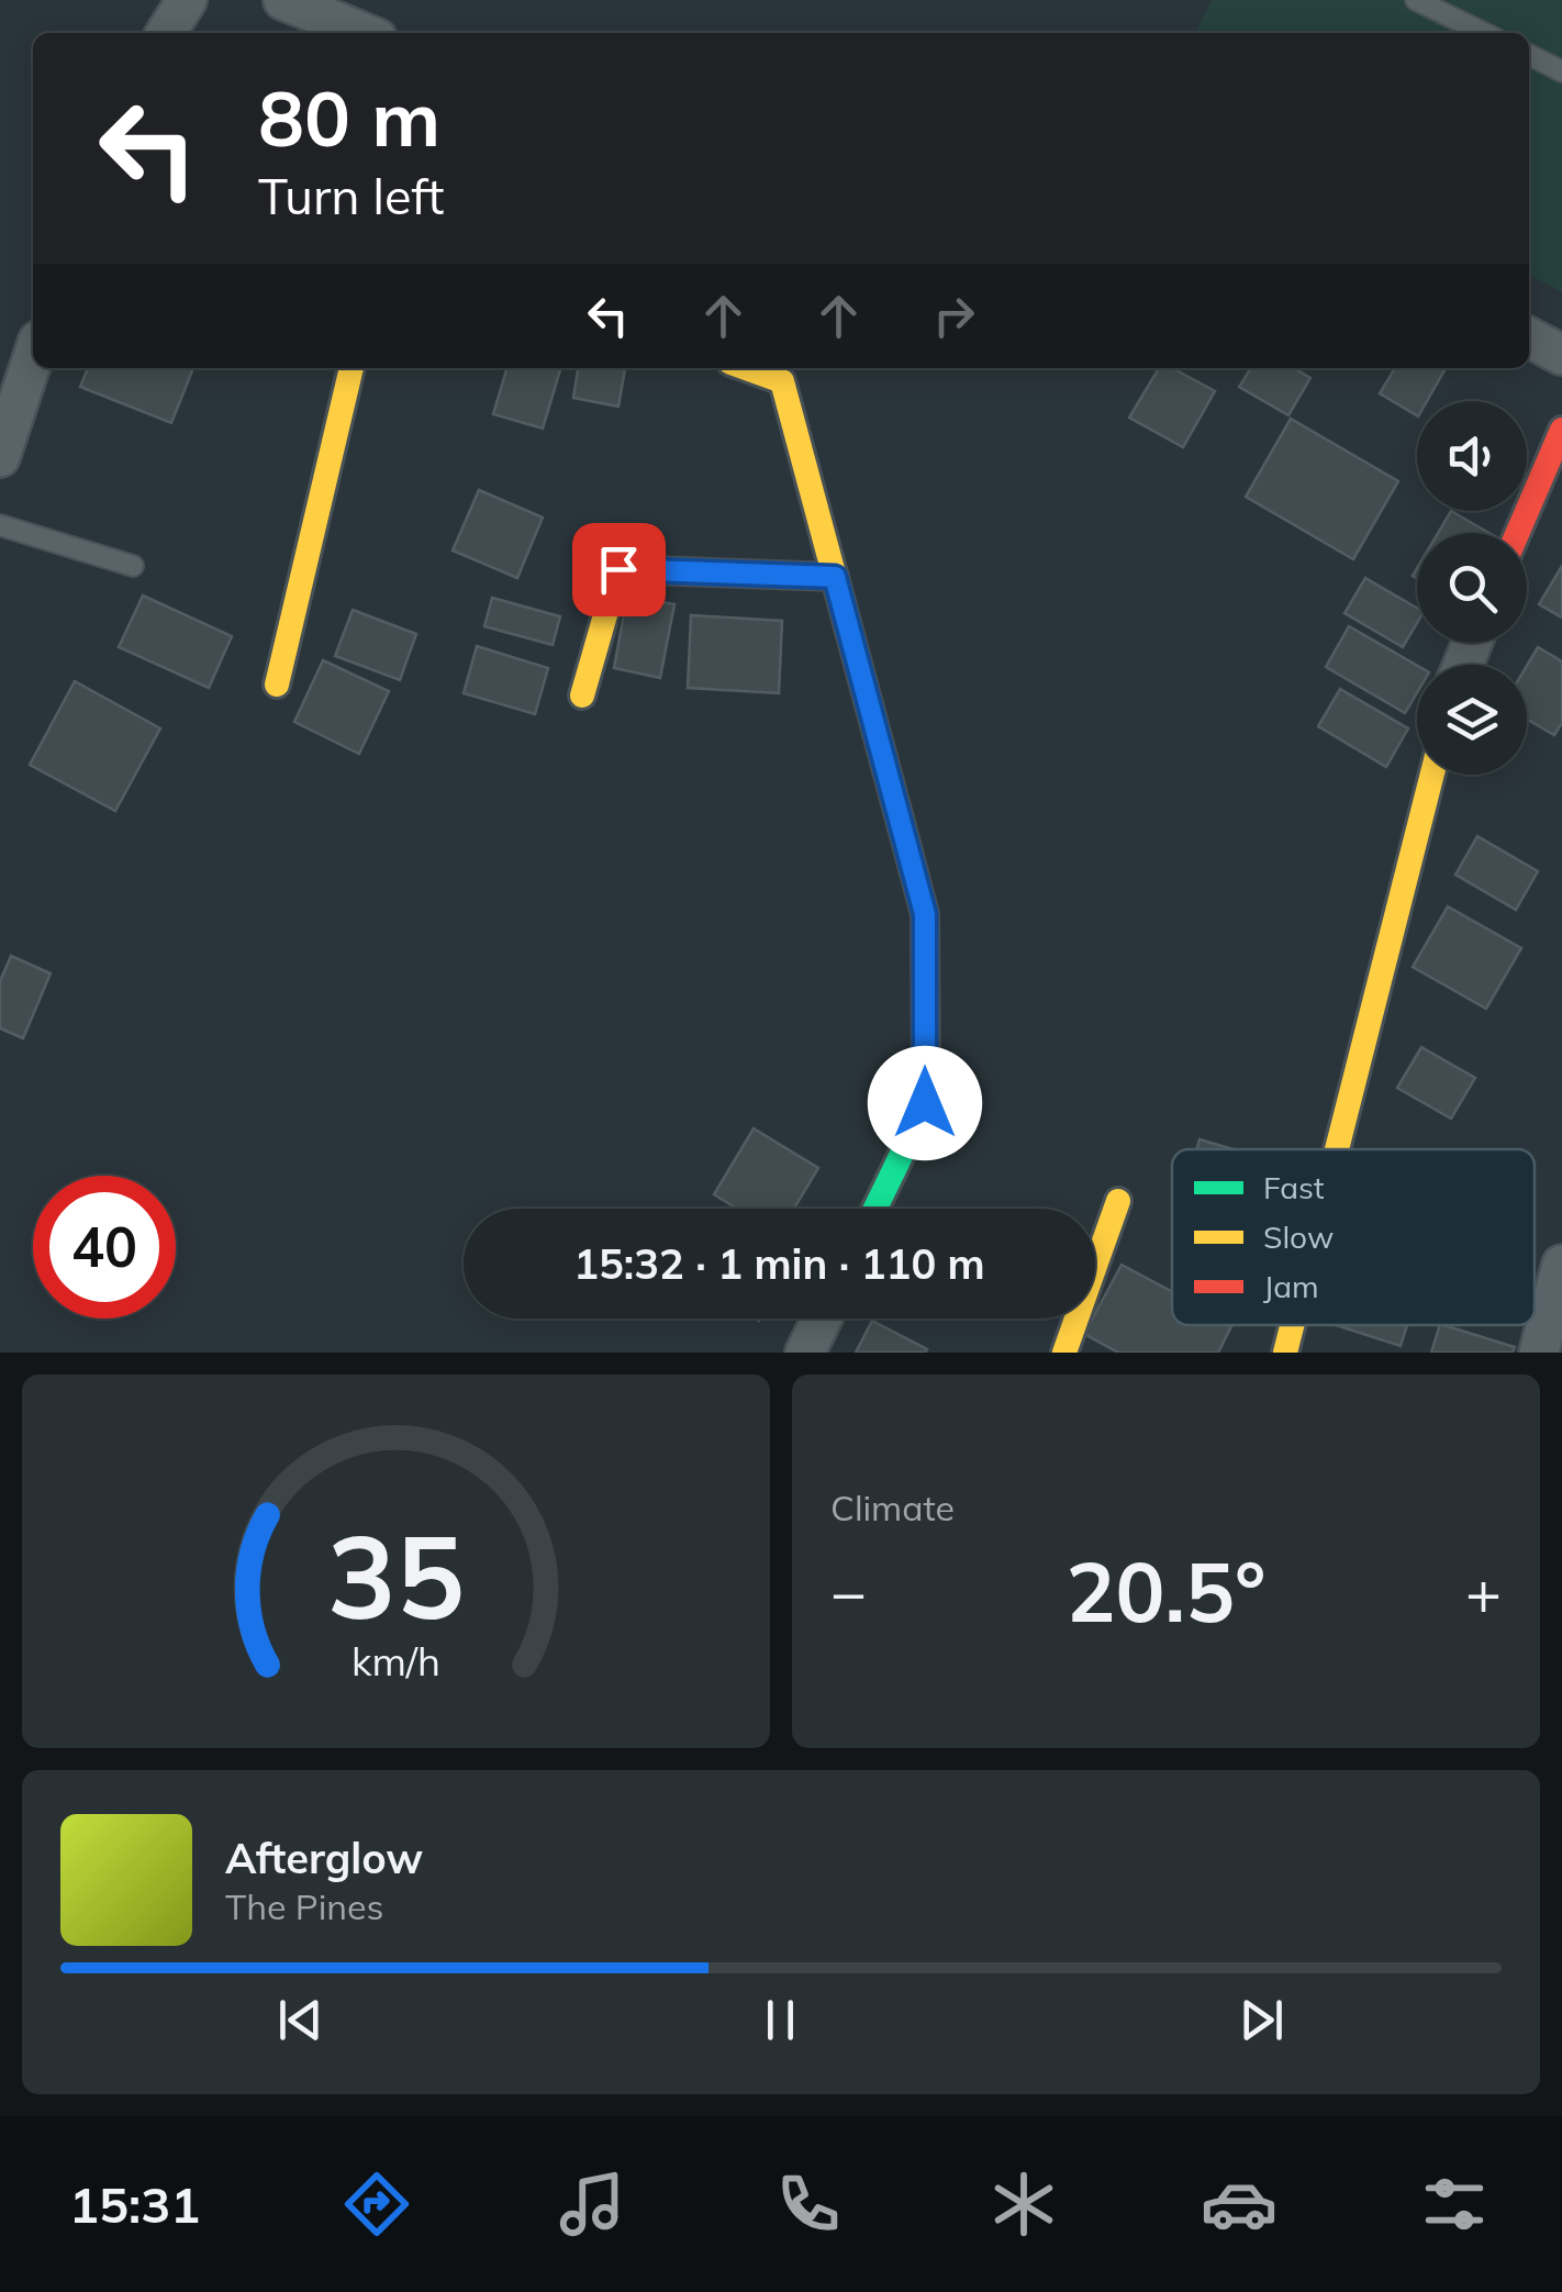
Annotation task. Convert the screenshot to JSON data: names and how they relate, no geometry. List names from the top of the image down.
{
  "legend": ["Fast", "Slow", "Jam"],
  "page": {
    "turn": ["80 m", "Turn left"],
    "limit": "40",
    "trip": "15:32 · 1 min · 110 m",
    "tile": "Climate",
    "heat": ["−", "20.5°", "+"],
    "song": ["Afterglow", "The Pines"],
    "tabs": "15:31",
    "gauge": ["35", "km/h"]
  }
}
